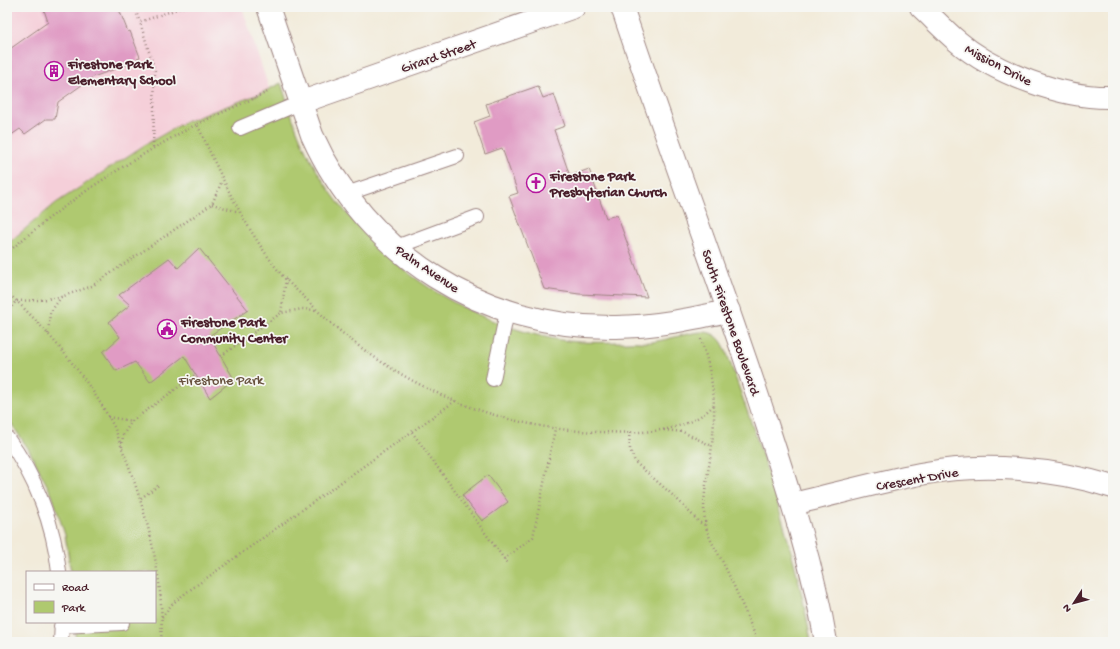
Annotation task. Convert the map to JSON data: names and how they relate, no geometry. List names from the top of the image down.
{
  "streets": {
    "street": [
      "Girard Street",
      "Mission Drive",
      "Palm Avenue",
      "South Firestone Boulevard",
      "Crescent Drive"
    ]
  },
  "crossings": [
    ["Girard Street", "Palm Avenue"],
    ["Palm Avenue", "South Firestone Boulevard"],
    ["South Firestone Boulevard", "Crescent Drive"]
  ],
  "parks": ["Firestone Park"],
  "places": {
    "building": ["Firestone Park Elementary School"],
    "church": ["Firestone Park Presbyterian Church"],
    "public building": ["Firestone Park Community Center"]
  },
  "legend": ["Road", "Park"],
  "north": "bottom left"
}
